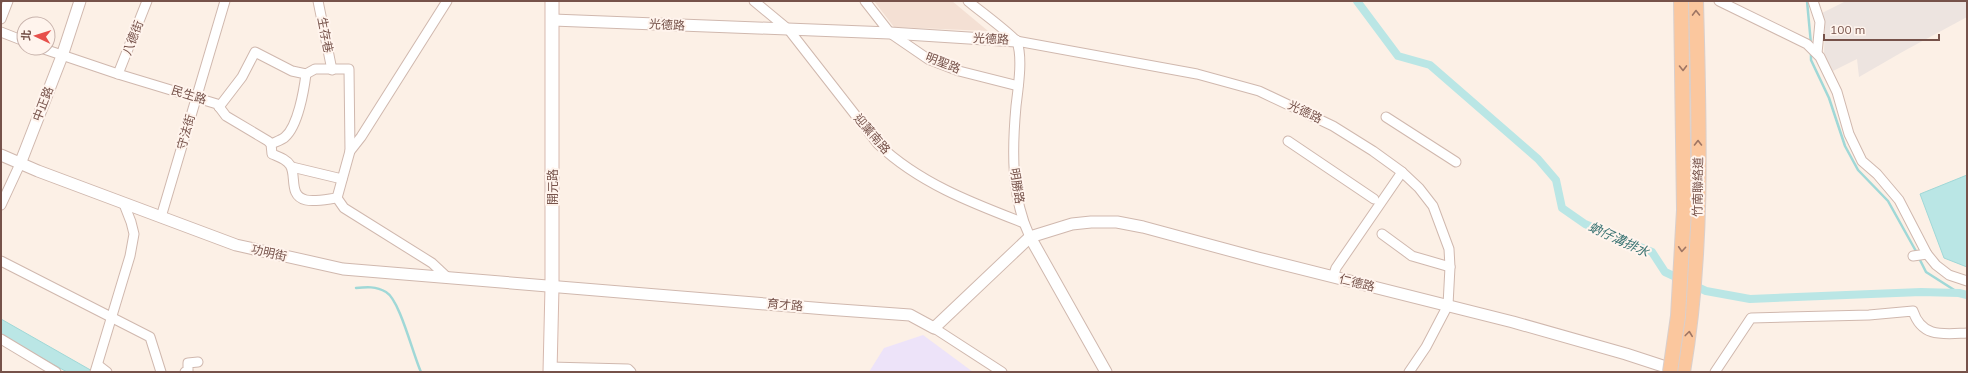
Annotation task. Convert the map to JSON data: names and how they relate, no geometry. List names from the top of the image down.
{
  "streets": {
    "main road": ["開元路", "竹南聯絡道"],
    "street": [
      "光德路",
      "生存巷",
      "八德街",
      "明聖路",
      "民生路",
      "中正路",
      "守法街",
      "迎薰南路",
      "明勝路",
      "功明街",
      "仁德路",
      "育才路"
    ]
  },
  "crossings": [
    ["光德路", "明聖路"],
    ["光德路", "迎薰南路"],
    ["光德路", "明勝路"],
    ["光德路", "開元路"],
    ["光德路", "仁德路"],
    ["八德街", "民生路"],
    ["明聖路", "明勝路"],
    ["民生路", "中正路"],
    ["民生路", "守法街"],
    ["中正路", "功明街"],
    ["守法街", "功明街"],
    ["迎薰南路", "明勝路"],
    ["明勝路", "仁德路"],
    ["開元路", "功明街"],
    ["開元路", "育才路"],
    ["竹南聯絡道", "仁德路"],
    ["功明街", "育才路"]
  ],
  "water": ["蚋仔溝排水"],
  "scale_bar": "100 m",
  "north": "left"
}
